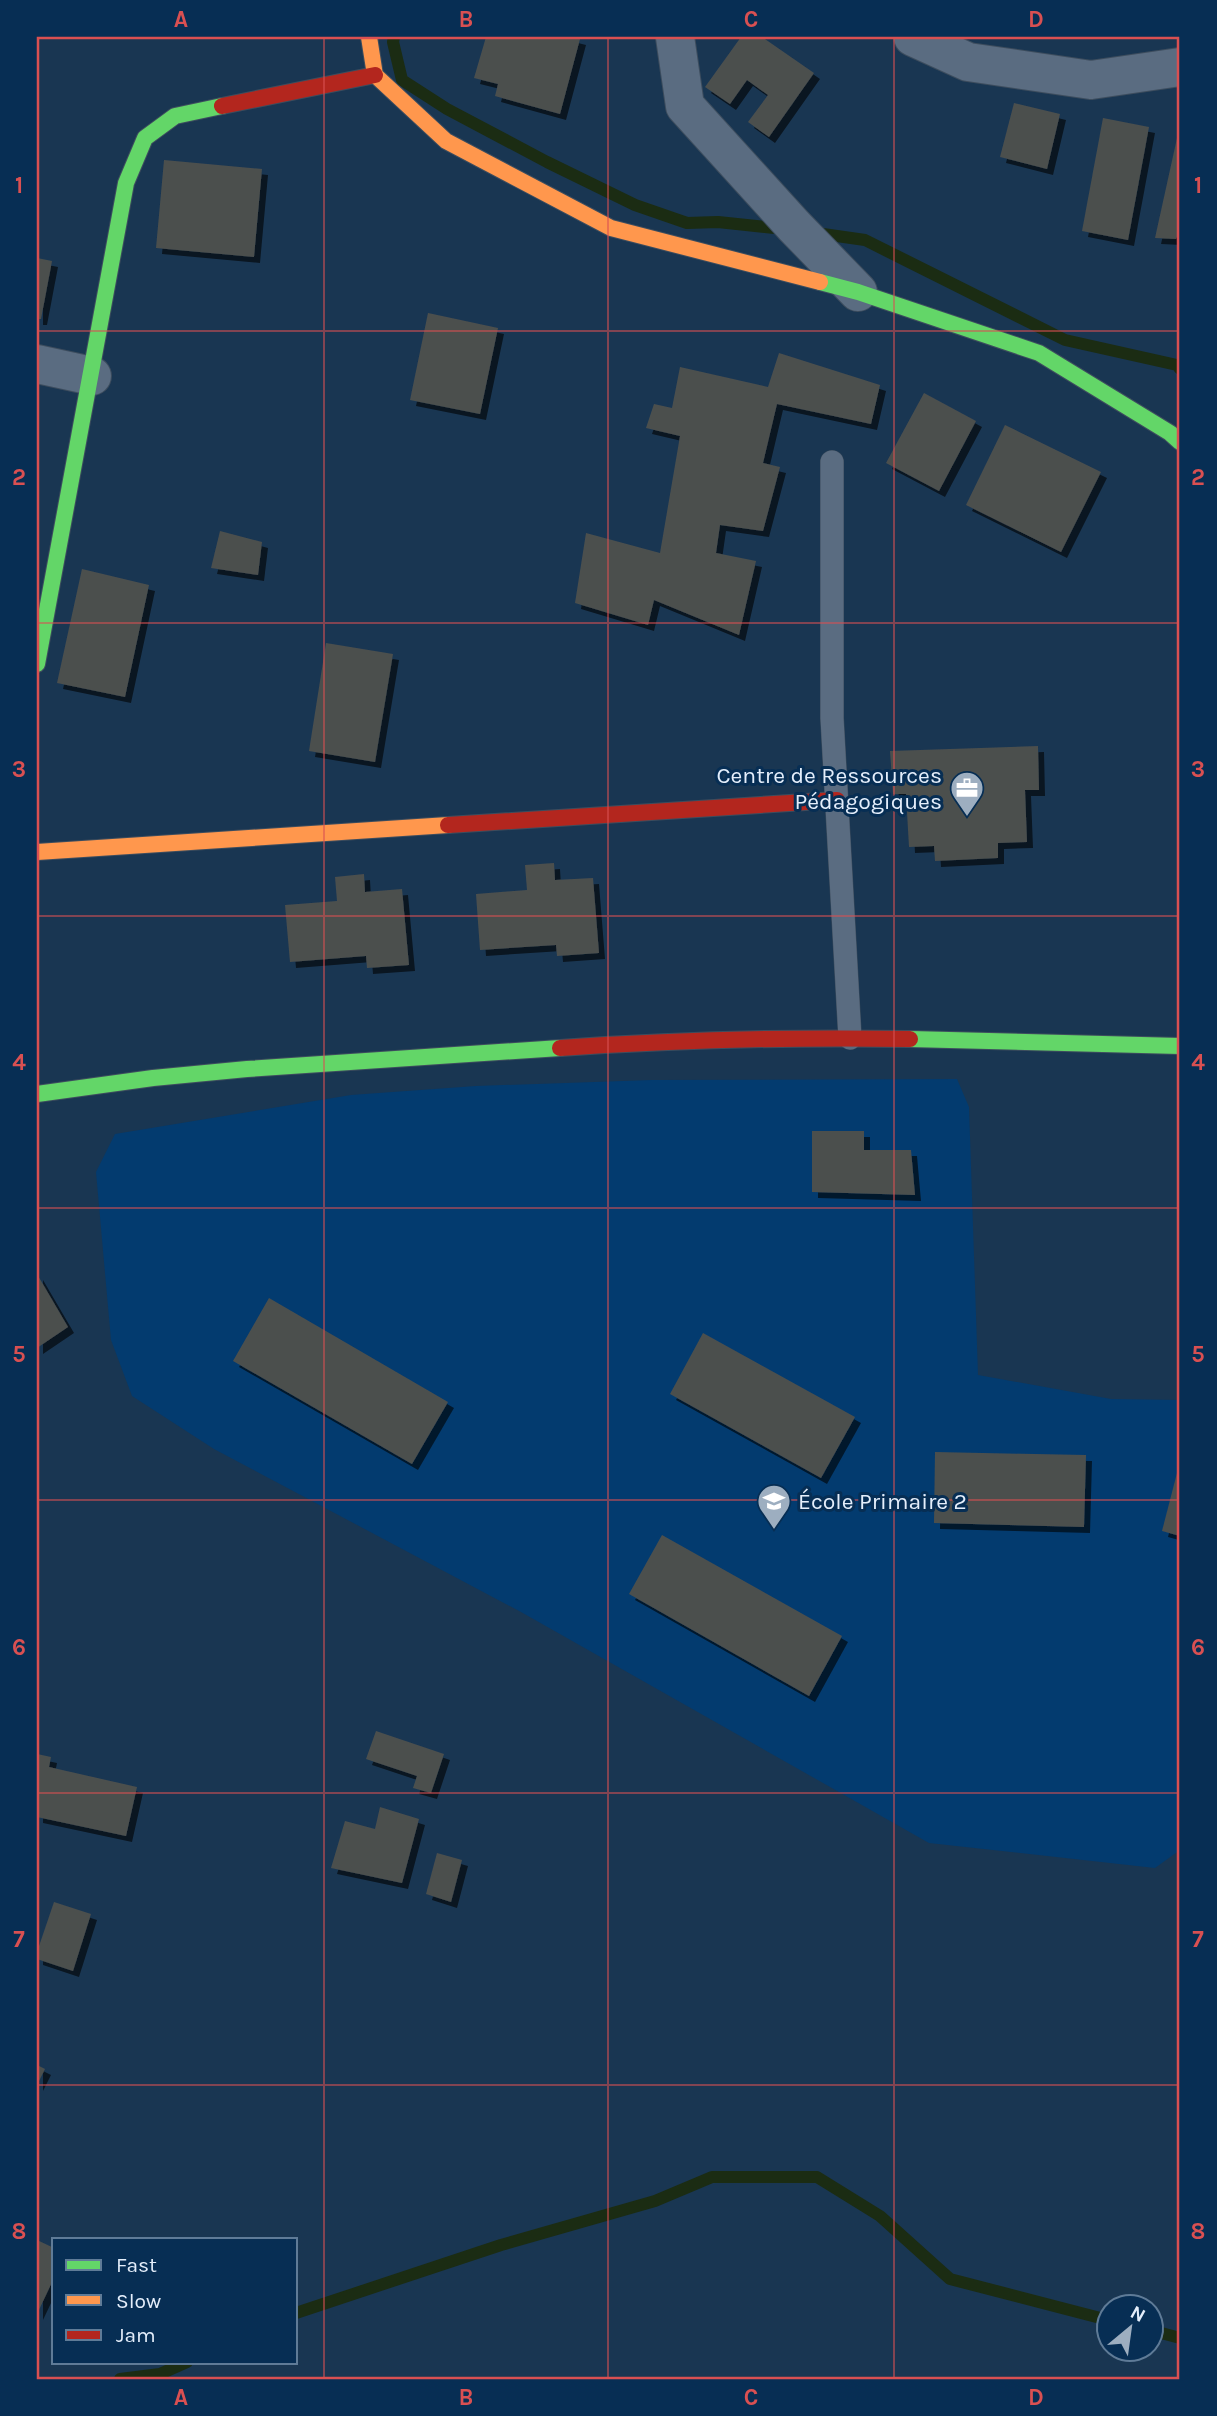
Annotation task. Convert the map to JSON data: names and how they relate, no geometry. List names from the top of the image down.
{
  "places": {
    "office": ["Centre de Ressources Pédagogiques"],
    "school or university": ["École Primaire 2"]
  },
  "legend": ["Fast", "Slow", "Jam"],
  "north": "top right",
  "grid": {
    "columns": [
      "A",
      "B",
      "C",
      "D"
    ],
    "rows": [
      "1",
      "2",
      "3",
      "4",
      "5",
      "6",
      "7",
      "8"
    ]
  }
}
